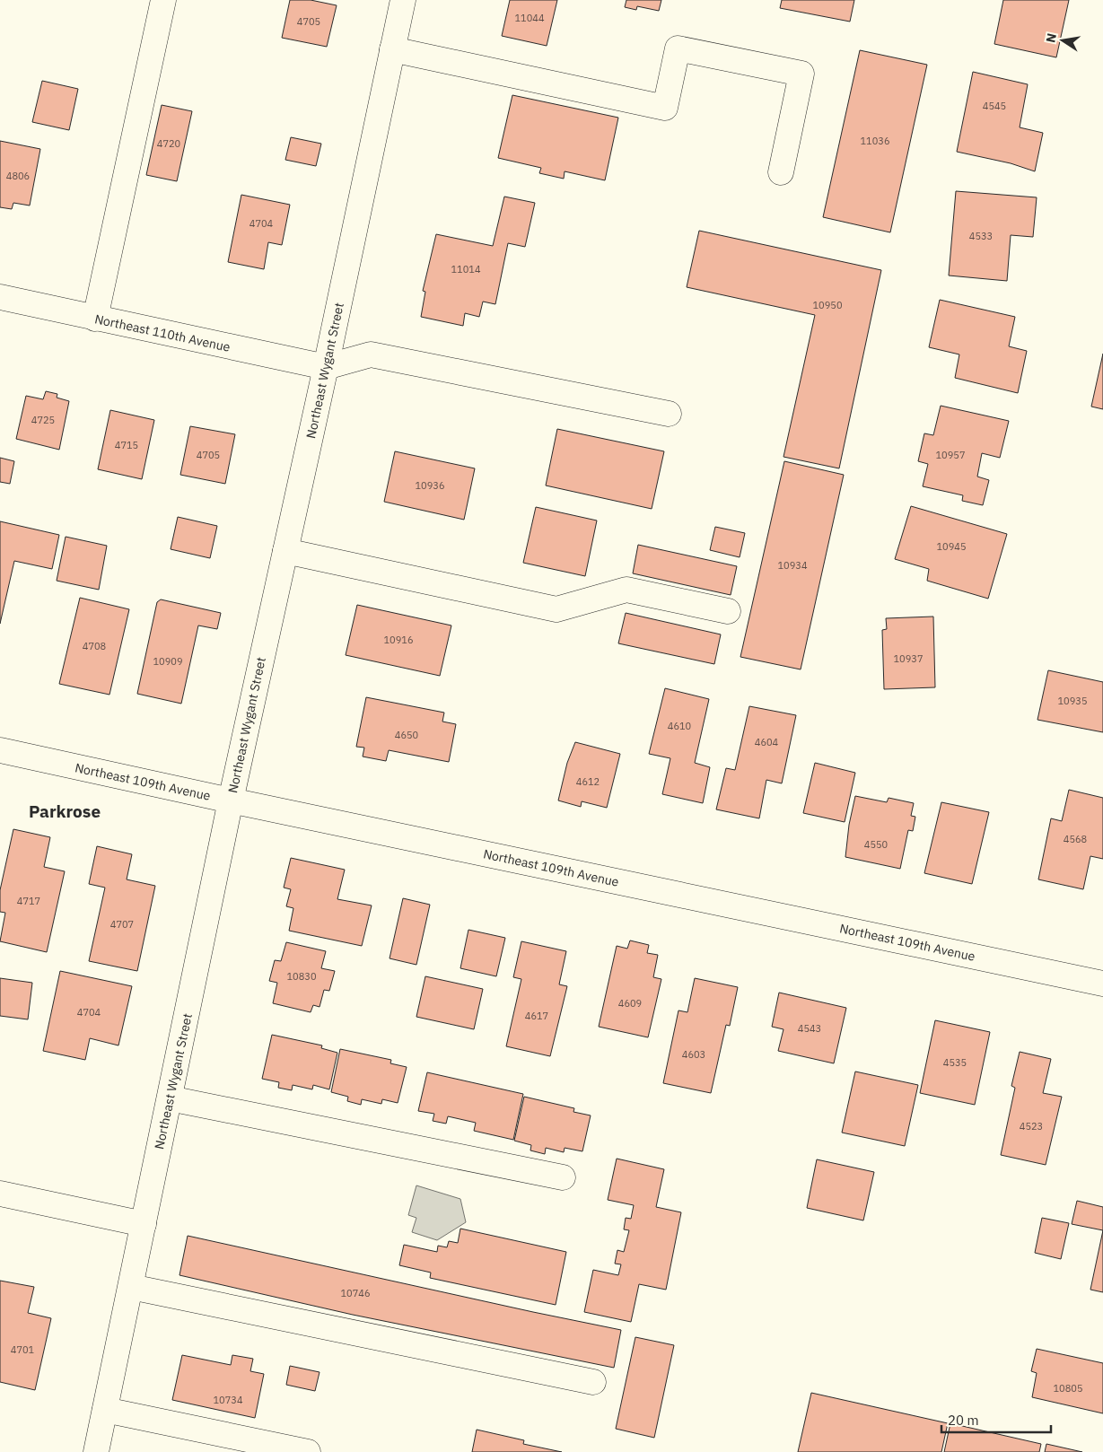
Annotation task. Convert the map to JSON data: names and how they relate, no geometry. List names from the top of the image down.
{
  "streets": {
    "street": ["Northeast 110th Avenue", "Northeast Wygant Street", "Northeast 109th Avenue"]
  },
  "crossings": [
    ["Northeast 110th Avenue", "Northeast Wygant Street"],
    ["Northeast Wygant Street", "Northeast 109th Avenue"]
  ],
  "districts": ["Parkrose"],
  "house_numbers": [
    "11044",
    "4705",
    "4545",
    "11036",
    "4720",
    "4806",
    "4704",
    "4533",
    "11014",
    "10950",
    "4725",
    "4715",
    "4705",
    "10957",
    "10936",
    "10945",
    "10934",
    "10916",
    "4708",
    "10937",
    "10909",
    "10935",
    "4610",
    "4650",
    "4604",
    "4612",
    "4568",
    "4550",
    "4717",
    "4707",
    "10830",
    "4609",
    "4704",
    "4617",
    "4543",
    "4603",
    "4535",
    "4523",
    "10746",
    "4701",
    "10805",
    "10734"
  ],
  "scale_bar": "20 m",
  "north": "left"
}
